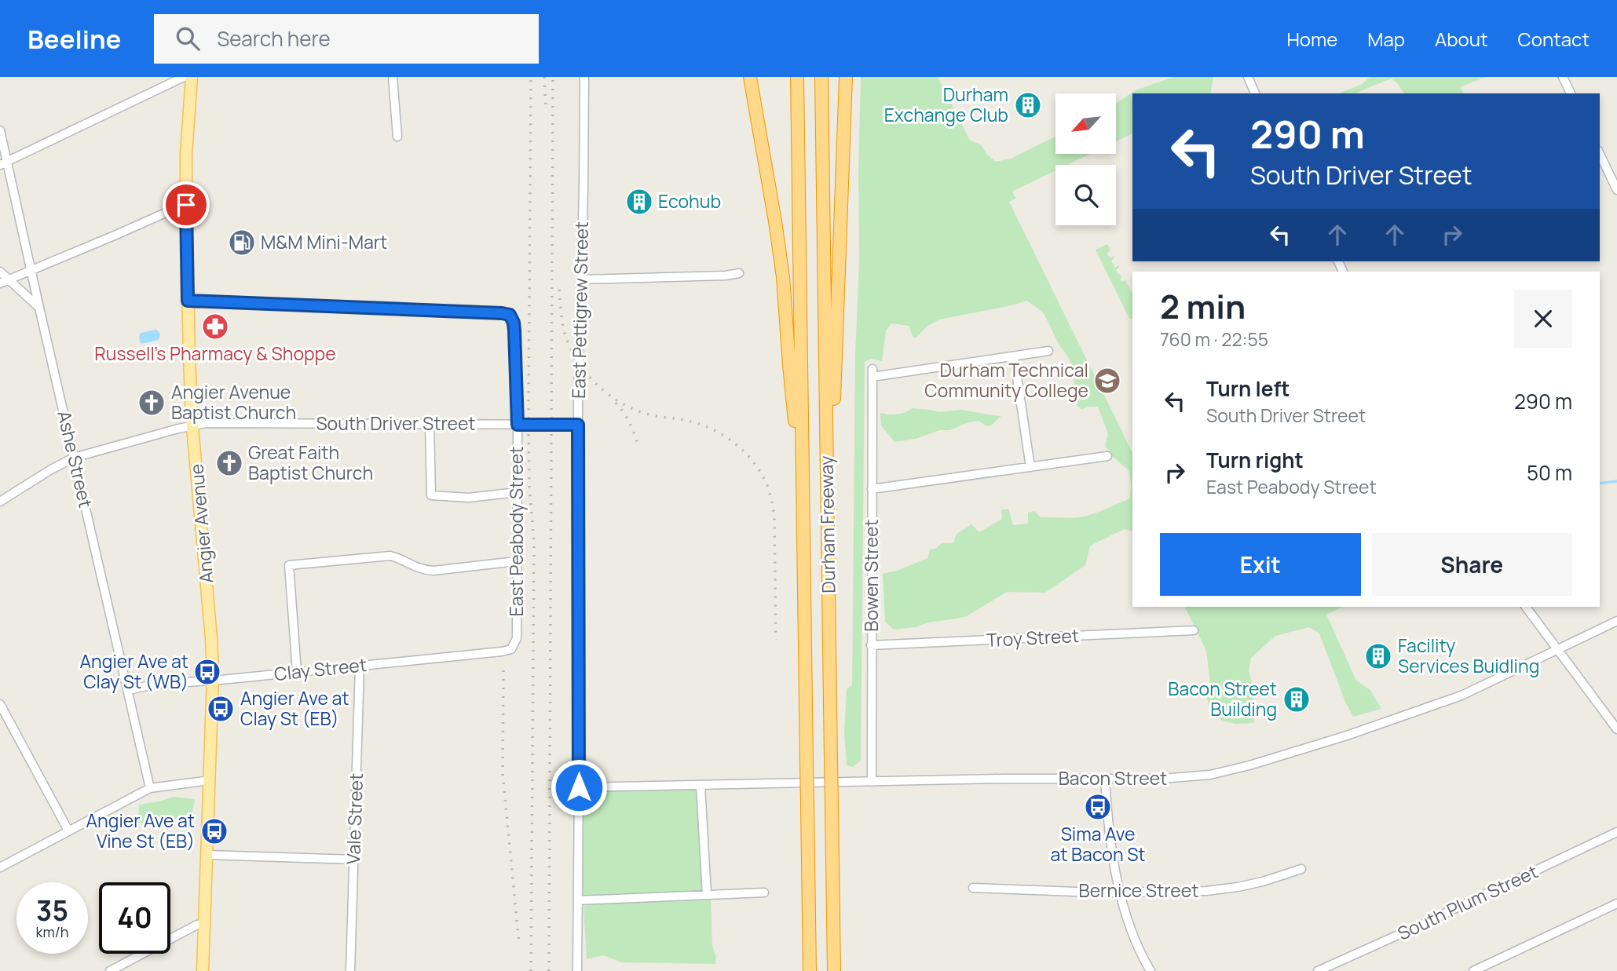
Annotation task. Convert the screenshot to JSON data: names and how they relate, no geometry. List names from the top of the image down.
{
  "streets": {
    "highway": ["Durham Freeway"],
    "main road": ["Angier Avenue"],
    "street": [
      "East Pettigrew Street",
      "South Driver Street",
      "Ashe Street",
      "East Peabody Street",
      "Bowen Street",
      "Troy Street",
      "Clay Street",
      "Bacon Street",
      "Vale Street",
      "Bernice Street",
      "South Plum Street"
    ]
  },
  "crossings": [
    ["East Pettigrew Street", "South Driver Street"],
    ["East Pettigrew Street", "Bacon Street"],
    ["South Driver Street", "Ashe Street"],
    ["South Driver Street", "Angier Avenue"],
    ["South Driver Street", "East Peabody Street"],
    ["Ashe Street", "Clay Street"],
    ["Angier Avenue", "East Peabody Street"],
    ["Angier Avenue", "Clay Street"],
    ["East Peabody Street", "Clay Street"],
    ["Bowen Street", "Troy Street"],
    ["Bowen Street", "Bacon Street"],
    ["Clay Street", "Vale Street"]
  ],
  "places": {
    "building": [
      "Durham Exchange Club",
      "Ecohub",
      "Facility Services Buidling",
      "Bacon Street Building"
    ],
    "fuel station": ["M&M Mini-Mart"],
    "pharmacy": ["Russell's Pharmacy & Shoppe"],
    "school or university": ["Durham Technical Community College"],
    "church": ["Angier Avenue Baptist Church", "Great Faith Baptist Church"],
    "bus stop": [
      "Angier Ave at Clay St (WB)",
      "Angier Ave at Clay St (EB)",
      "Sima Ave at Bacon St",
      "Angier Ave at Vine St (EB)"
    ]
  },
  "north": "bottom left",
  "page": {
    "header": "Beeline",
    "search": "Search here",
    "nav": [
      "Home",
      "Map",
      "About",
      "Contact"
    ],
    "turn": ["290 m", "South Driver Street"],
    "heading": ["2 min", "760 m · 22:55"],
    "list": [
      {
        "name": "Turn left",
        "note": "South Driver Street",
        "value": "290 m"
      },
      {
        "name": "Turn right",
        "note": "East Peabody Street",
        "value": "50 m"
      }
    ],
    "buttons": ["Exit", "Share"],
    "speed": "35 km/h",
    "limit": "40"
  }
}
